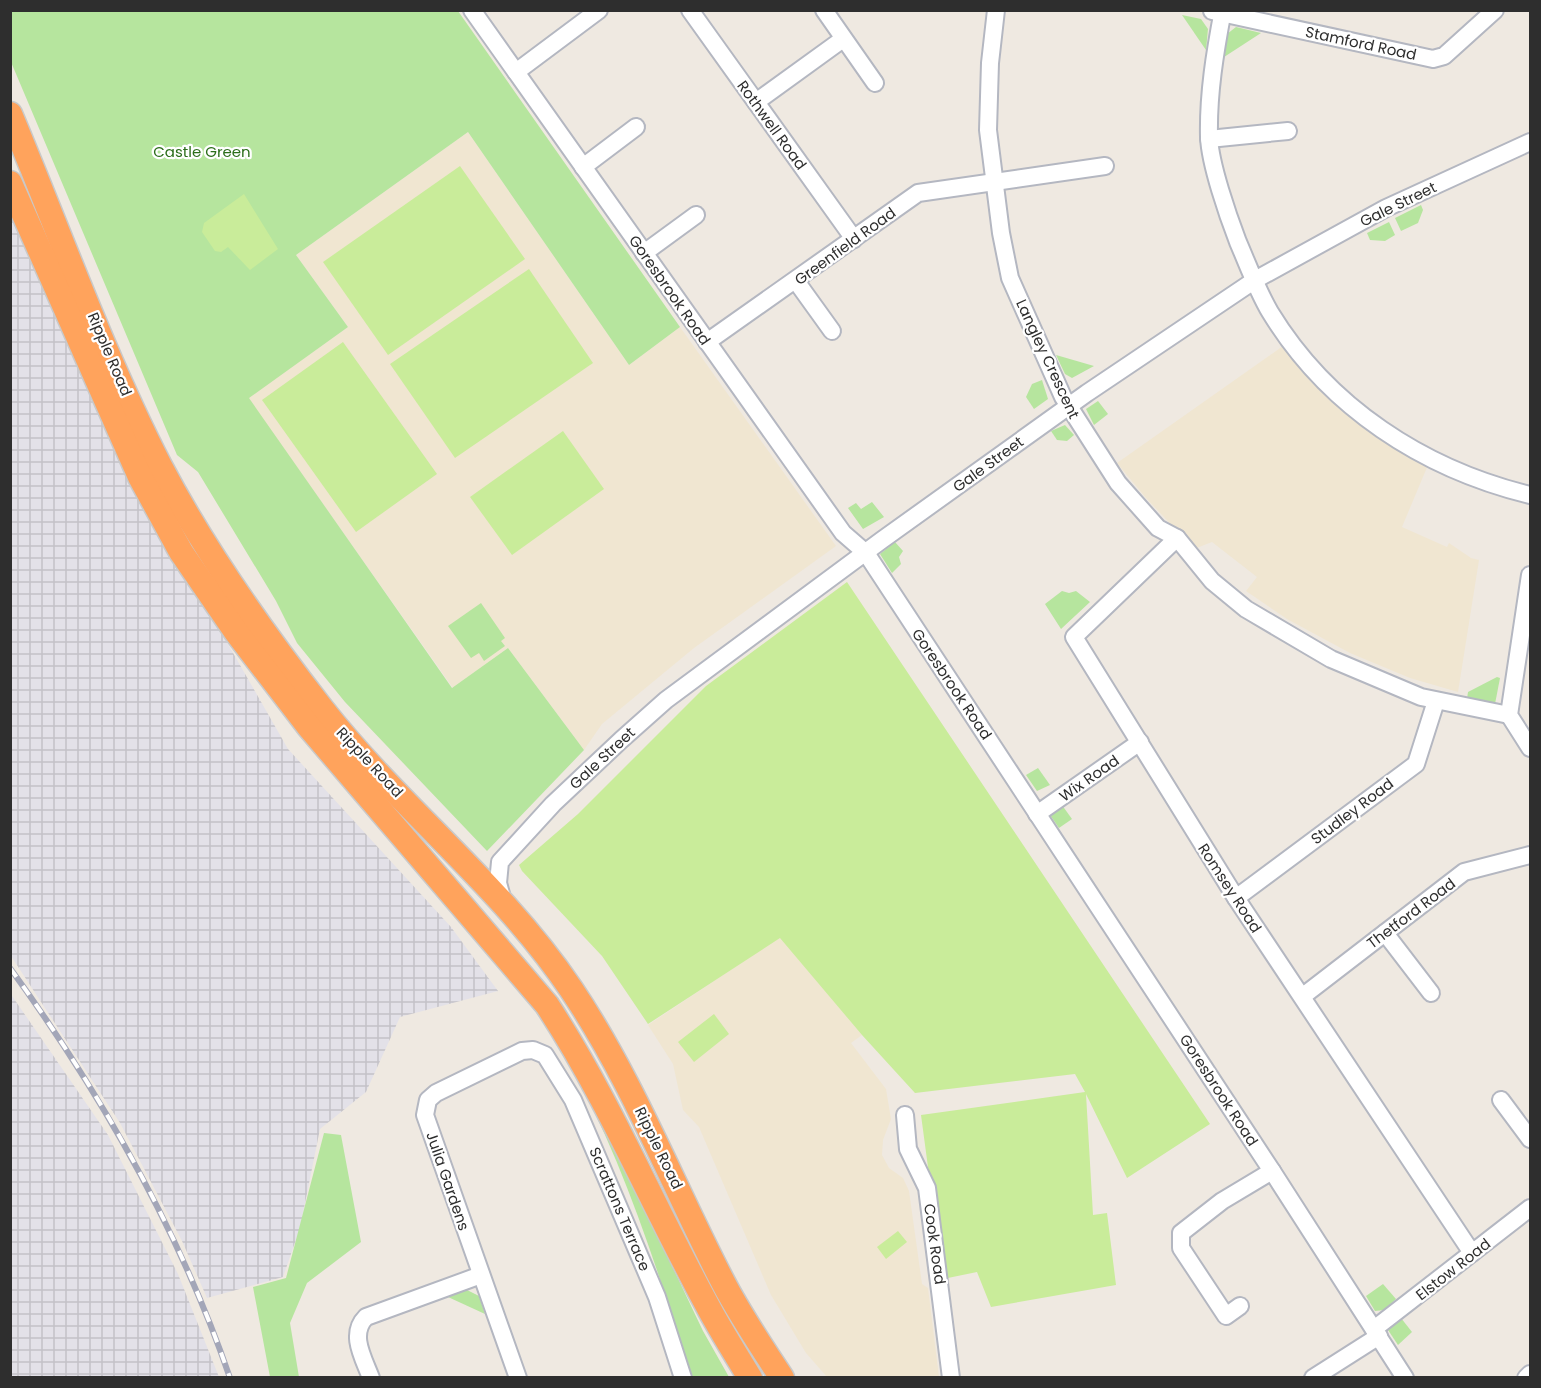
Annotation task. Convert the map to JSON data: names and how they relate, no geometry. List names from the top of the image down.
{
  "streets": {
    "highway": ["Ripple Road"],
    "street": [
      "Stamford Road",
      "Rothwell Road",
      "Gale Street",
      "Greenfield Road",
      "Goresbrook Road",
      "Langley Crescent",
      "Wix Road",
      "Studley Road",
      "Romsey Road",
      "Thetford Road",
      "Julia Gardens",
      "Scrattons Terrace",
      "Cook Road",
      "Elstow Road"
    ]
  },
  "crossings": [
    ["Rothwell Road", "Greenfield Road"],
    ["Gale Street", "Goresbrook Road"],
    ["Gale Street", "Langley Crescent"],
    ["Greenfield Road", "Goresbrook Road"],
    ["Greenfield Road", "Langley Crescent"],
    ["Goresbrook Road", "Wix Road"],
    ["Goresbrook Road", "Elstow Road"],
    ["Langley Crescent", "Studley Road"],
    ["Langley Crescent", "Romsey Road"],
    ["Wix Road", "Romsey Road"],
    ["Studley Road", "Romsey Road"],
    ["Romsey Road", "Thetford Road"],
    ["Romsey Road", "Elstow Road"],
    ["Julia Gardens", "Scrattons Terrace"]
  ],
  "parks": ["Castle Green"]
}
